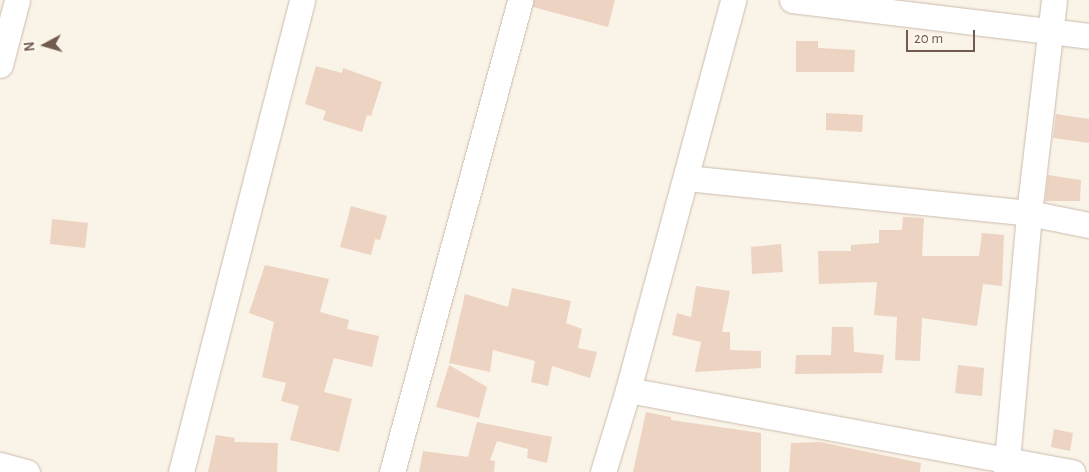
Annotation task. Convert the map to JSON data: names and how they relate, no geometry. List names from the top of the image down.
{
  "scale_bar": "20 m",
  "north": "left"
}
